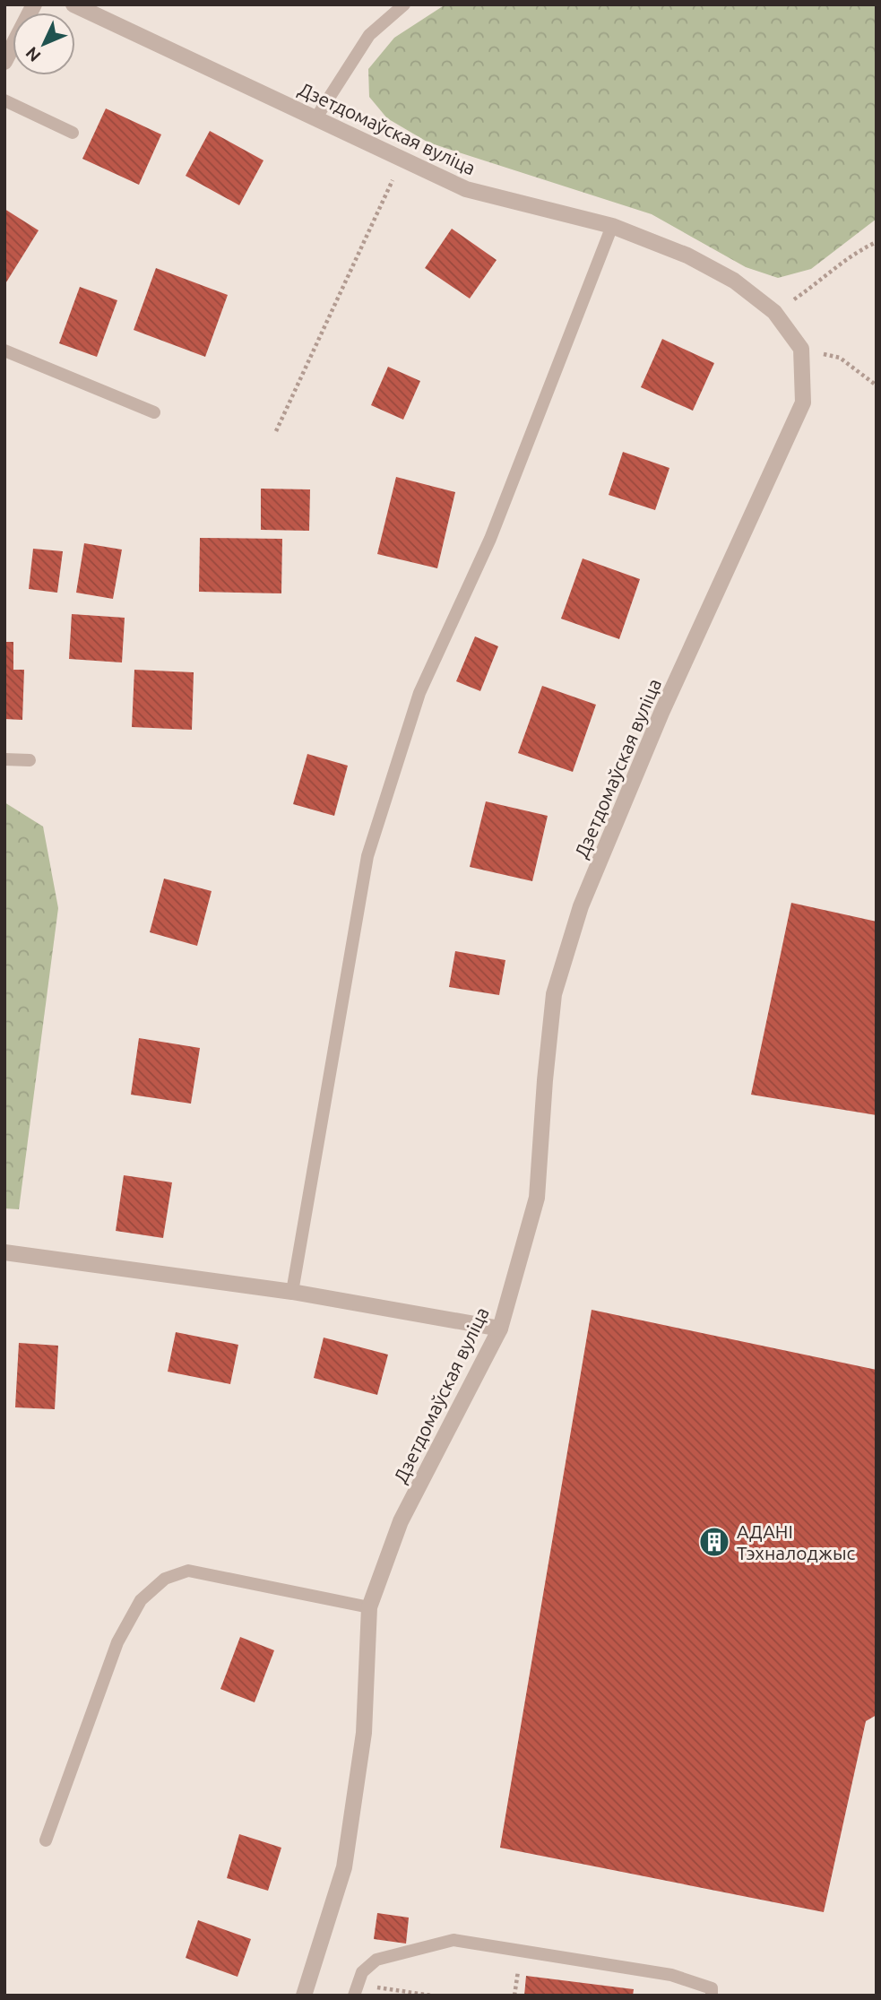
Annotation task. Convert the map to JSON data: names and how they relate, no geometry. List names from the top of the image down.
{
  "streets": {
    "street": ["Дзетдомаўская вуліца"]
  },
  "places": {
    "building": ["АДАНІ Тэхналоджыс"]
  },
  "north": "bottom left"
}
